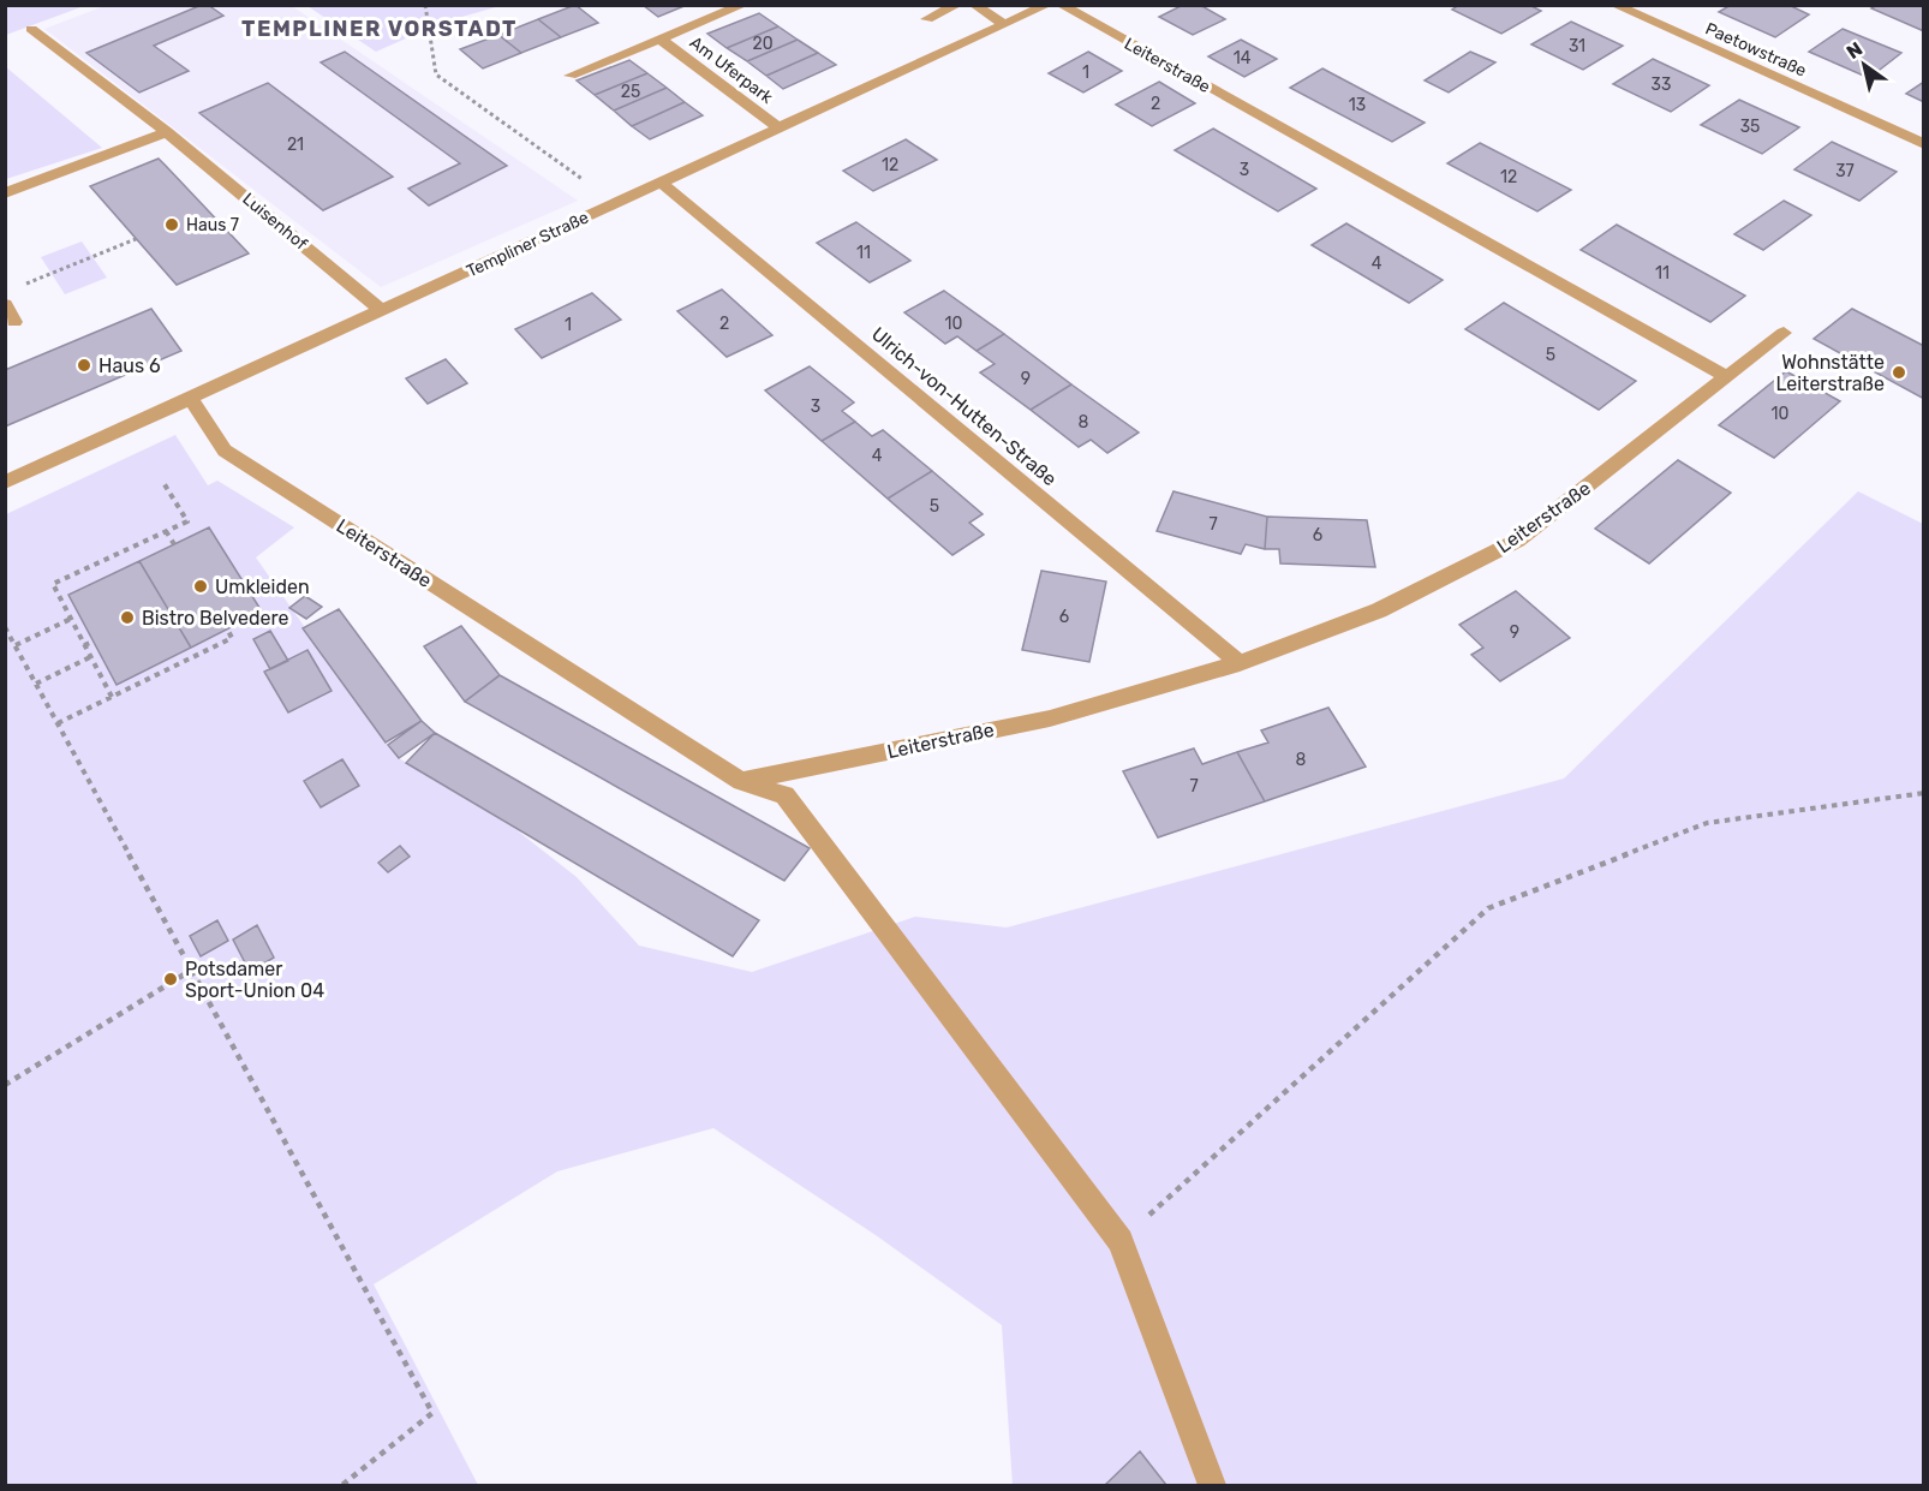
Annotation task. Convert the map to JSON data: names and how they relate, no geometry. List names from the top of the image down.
{
  "streets": {
    "street": [
      "Paetowstraße",
      "Leiterstraße",
      "Am Uferpark",
      "Luisenhof",
      "Templiner Straße",
      "Ulrich-von-Hutten-Straße"
    ]
  },
  "crossings": [
    ["Leiterstraße", "Templiner Straße"],
    ["Leiterstraße", "Ulrich-von-Hutten-Straße"],
    ["Am Uferpark", "Templiner Straße"],
    ["Luisenhof", "Templiner Straße"],
    ["Templiner Straße", "Ulrich-von-Hutten-Straße"]
  ],
  "districts": ["TEMPLINER VORSTADT"],
  "places": [
    "Haus 7",
    "Haus 6",
    "Wohnstätte Leiterstraße",
    "Umkleiden",
    "Bistro Belvedere",
    "Potsdamer Sport-Union 04"
  ],
  "house_numbers": [
    "20",
    "31",
    "14",
    "1",
    "33",
    "25",
    "2",
    "13",
    "35",
    "21",
    "12",
    "3",
    "37",
    "12",
    "11",
    "4",
    "11",
    "2",
    "10",
    "1",
    "5",
    "9",
    "3",
    "10",
    "8",
    "4",
    "5",
    "7",
    "6",
    "6",
    "9",
    "8",
    "7"
  ],
  "north": "top left"
}
